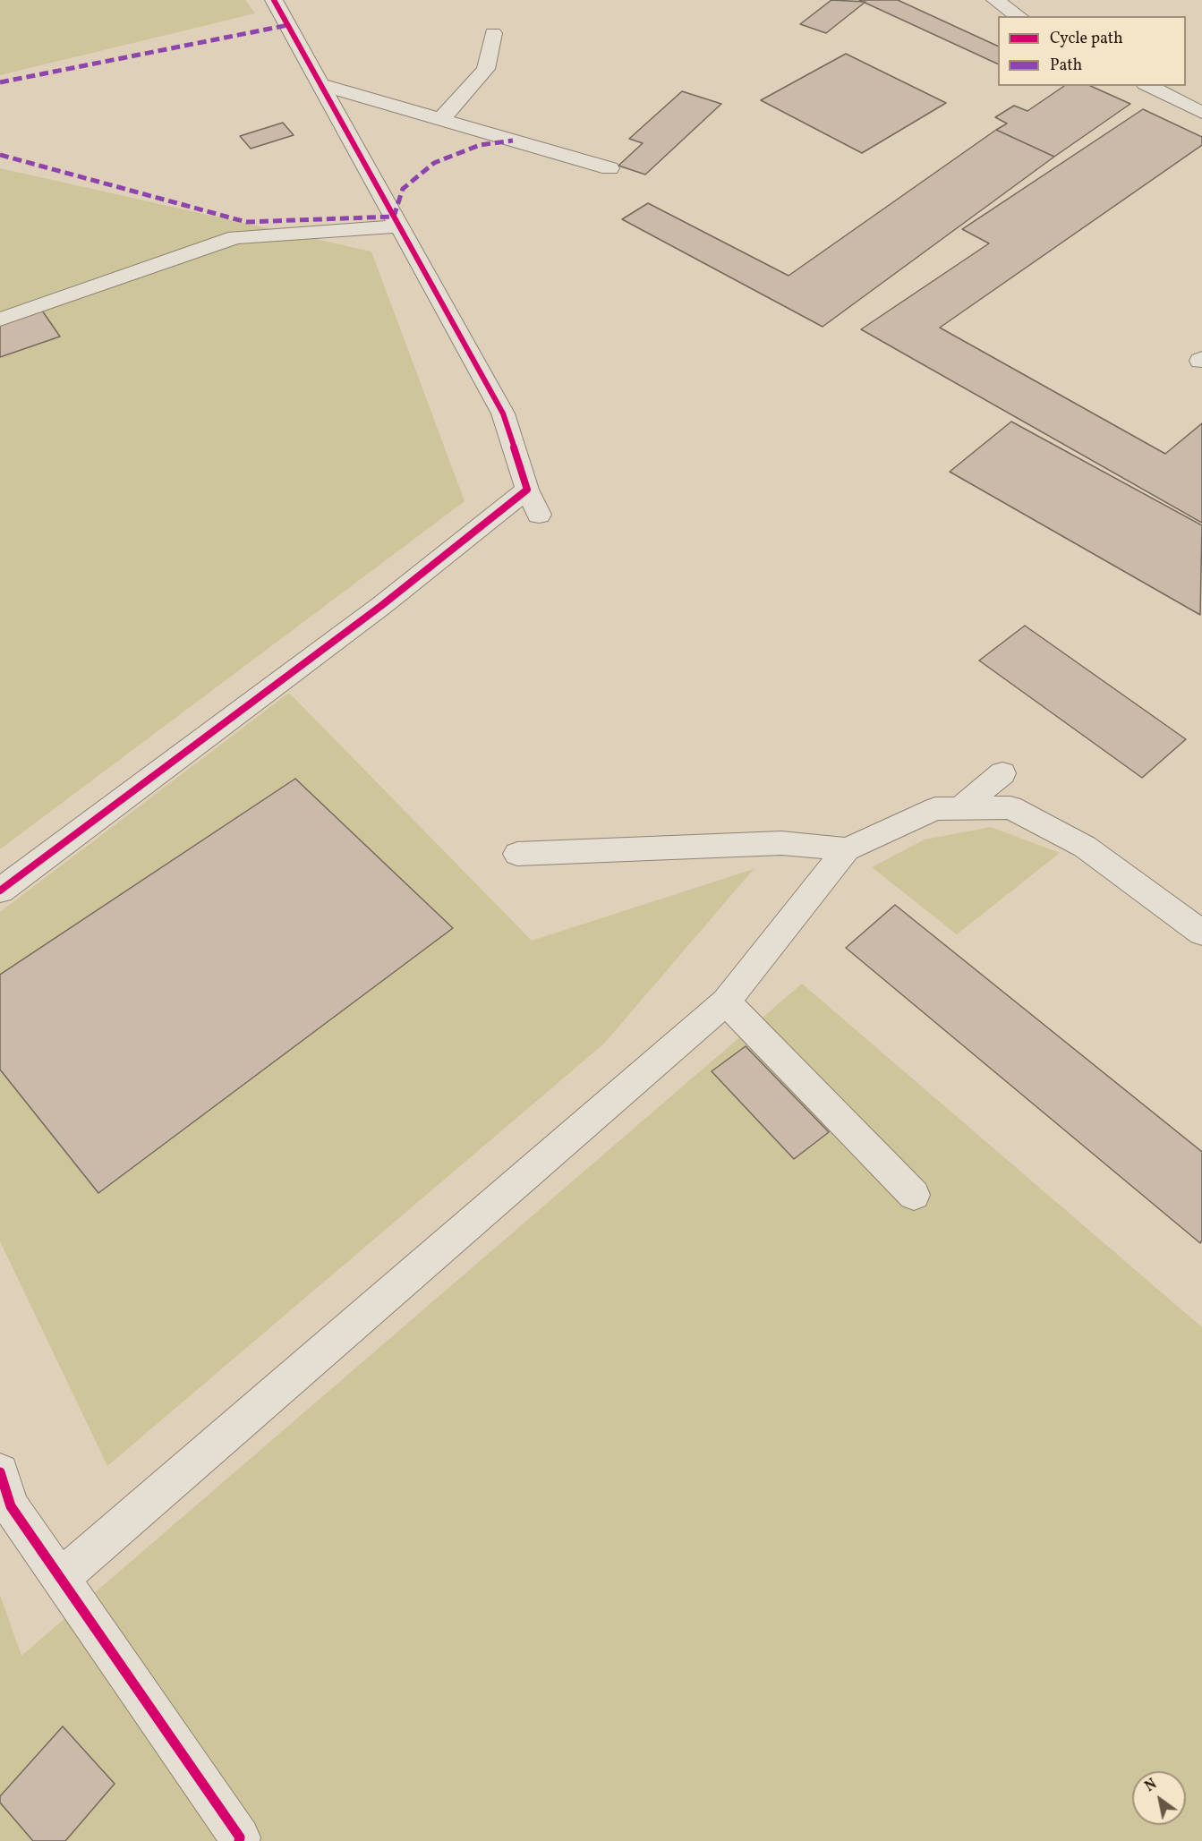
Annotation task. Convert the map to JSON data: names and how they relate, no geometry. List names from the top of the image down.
{
  "legend": ["Cycle path", "Path"],
  "north": "top left"
}
